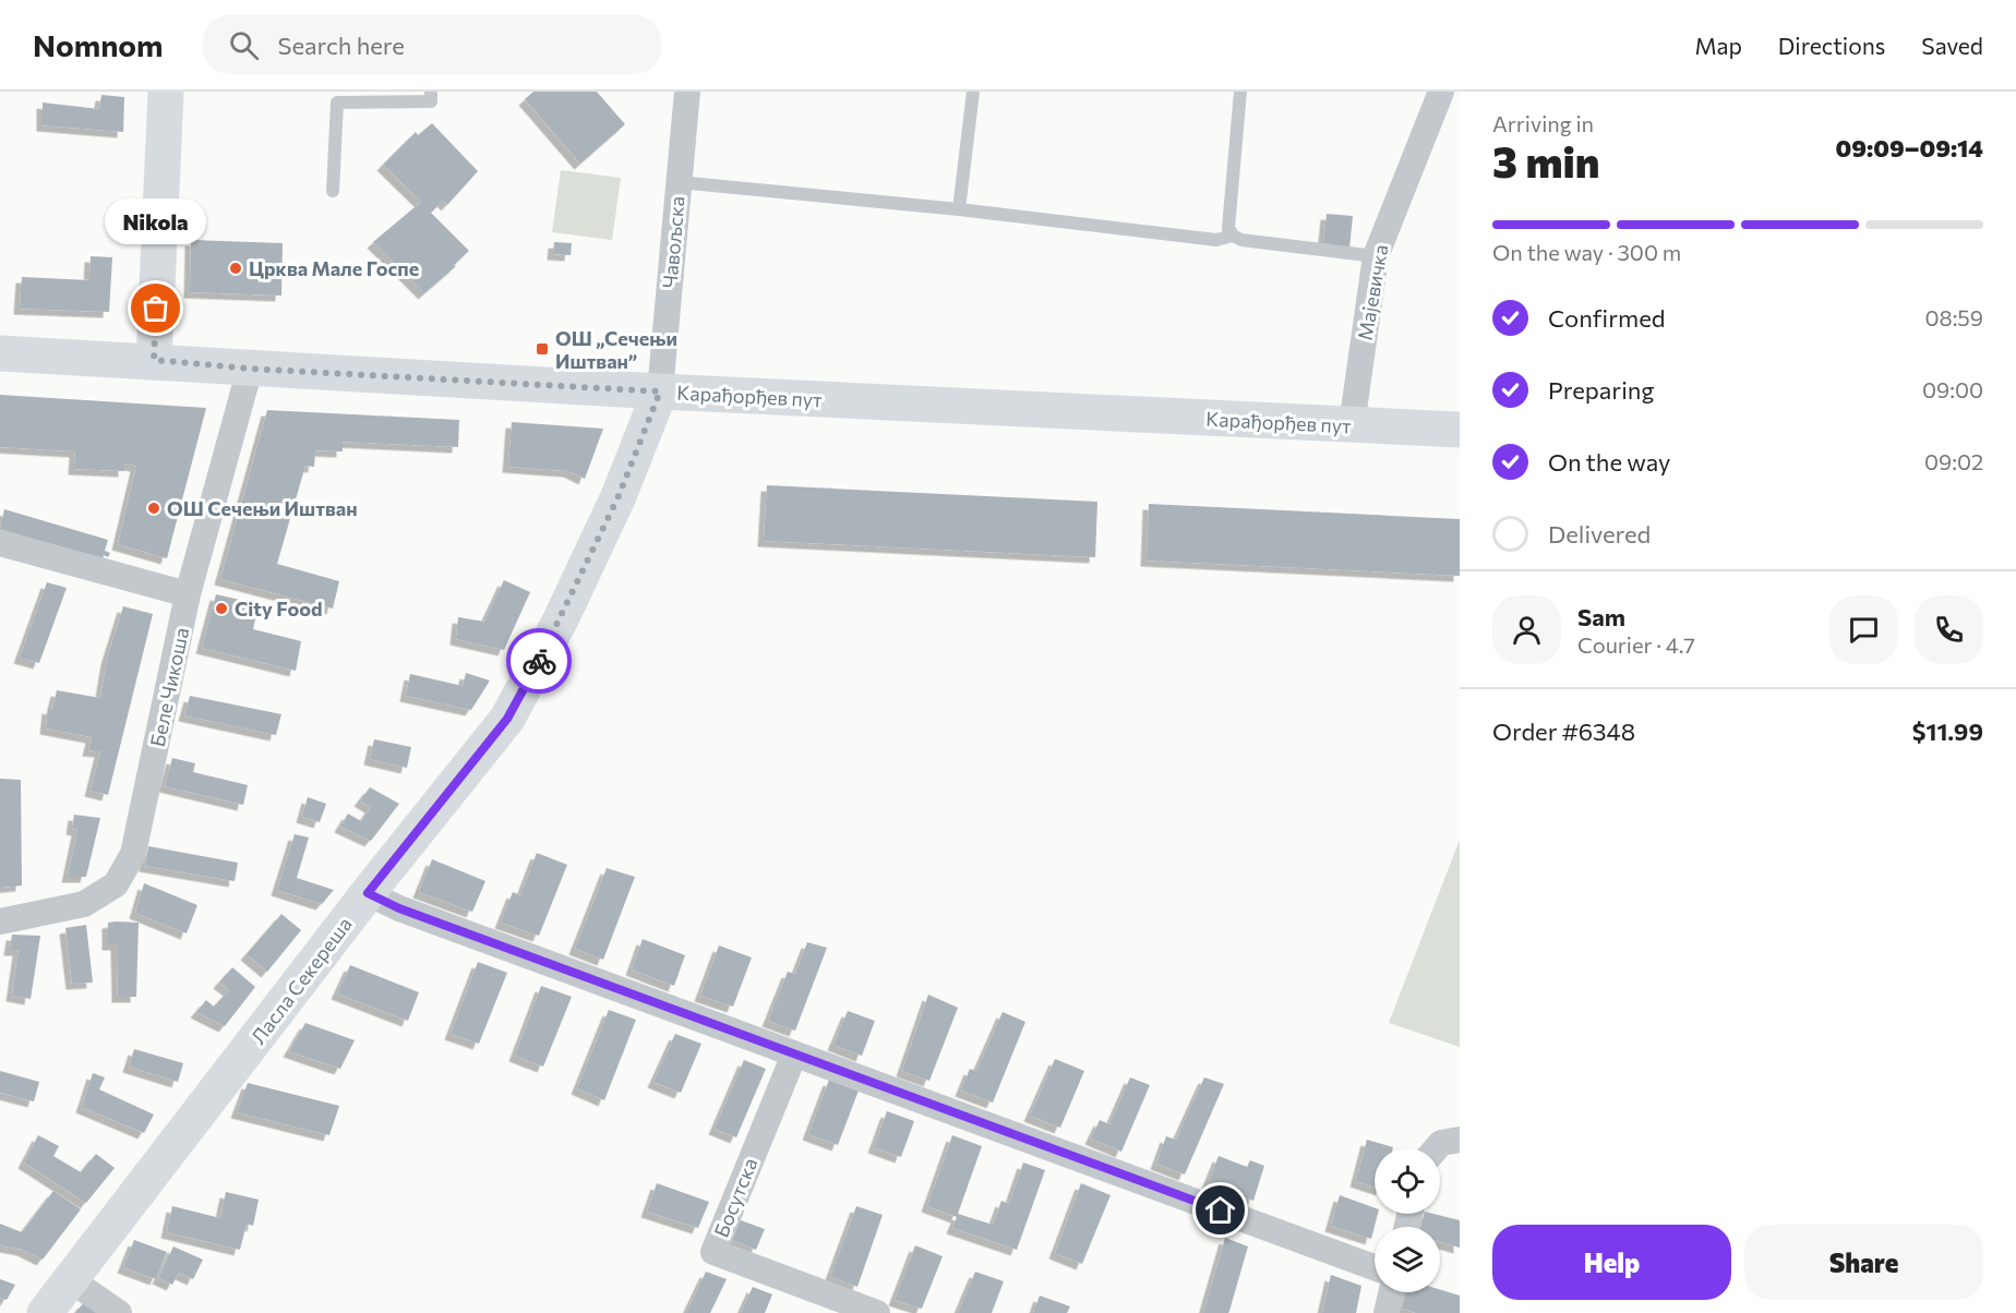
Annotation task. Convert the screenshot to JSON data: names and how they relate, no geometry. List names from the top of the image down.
{
  "streets": {
    "main road": ["Карађорђев пут", "Ласла Секереша"],
    "street": [
      "Чавољска",
      "Мајевичка",
      "Беле Чикоша",
      "Босутска"
    ]
  },
  "crossings": [
    ["Чавољска", "Карађорђев пут"],
    ["Чавољска", "Ласла Секереша"],
    ["Мајевичка", "Карађорђев пут"],
    ["Карађорђев пут", "Беле Чикоша"],
    ["Карађорђев пут", "Ласла Секереша"]
  ],
  "places": {
    "other": [
      "Црква Мале Госпе",
      "Nikola",
      "ОШ Сечењи Иштван",
      "City Food"
    ],
    "transit": ["ОШ „Сечењи Иштван”"]
  },
  "page": {
    "header": "Nomnom",
    "search": "Search here",
    "nav": ["Map", "Directions", "Saved"],
    "heading": ["3 min", "Arriving in", "09:09–09:14"],
    "panel": [
      "Sam",
      "Courier · 4.7",
      "Order #6348",
      "$11.99"
    ],
    "bubble": "Nikola",
    "bar": "On the way · 300 m",
    "list": [
      ["Confirmed", "08:59"],
      ["Preparing", "09:00"],
      ["On the way", "09:02"],
      "Delivered"
    ],
    "buttons": ["Help", "Share"]
  }
}
